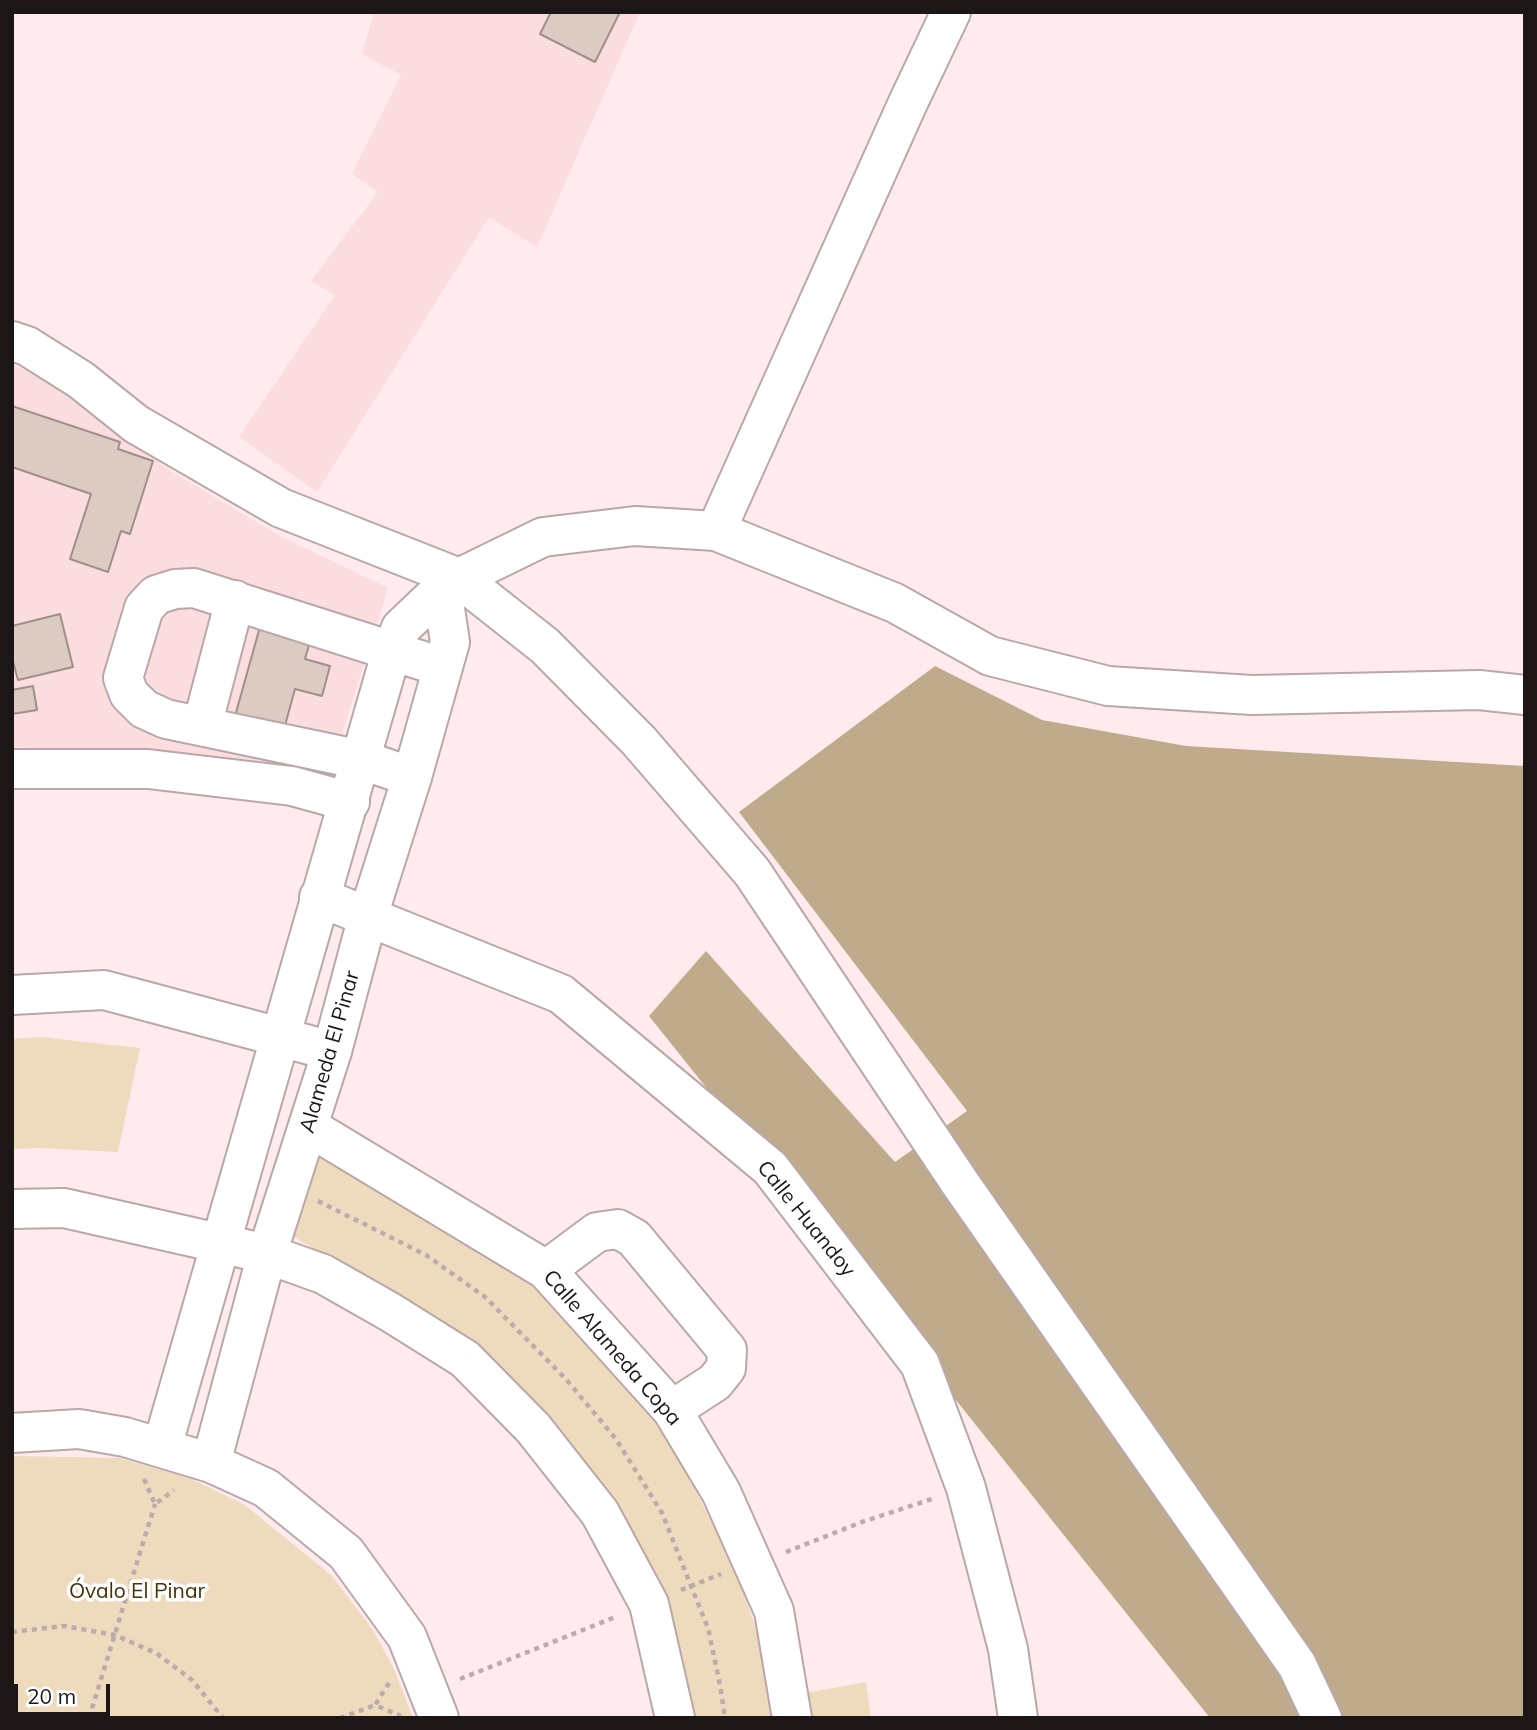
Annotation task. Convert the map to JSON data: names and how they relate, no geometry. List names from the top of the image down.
{
  "streets": {
    "main road": ["Alameda El Pinar", "Calle Huandoy", "Calle Alameda Copa"]
  },
  "crossings": [
    ["Alameda El Pinar", "Calle Huandoy"],
    ["Alameda El Pinar", "Calle Alameda Copa"]
  ],
  "parks": ["Óvalo El Pinar"],
  "scale_bar": "20 m"
}
